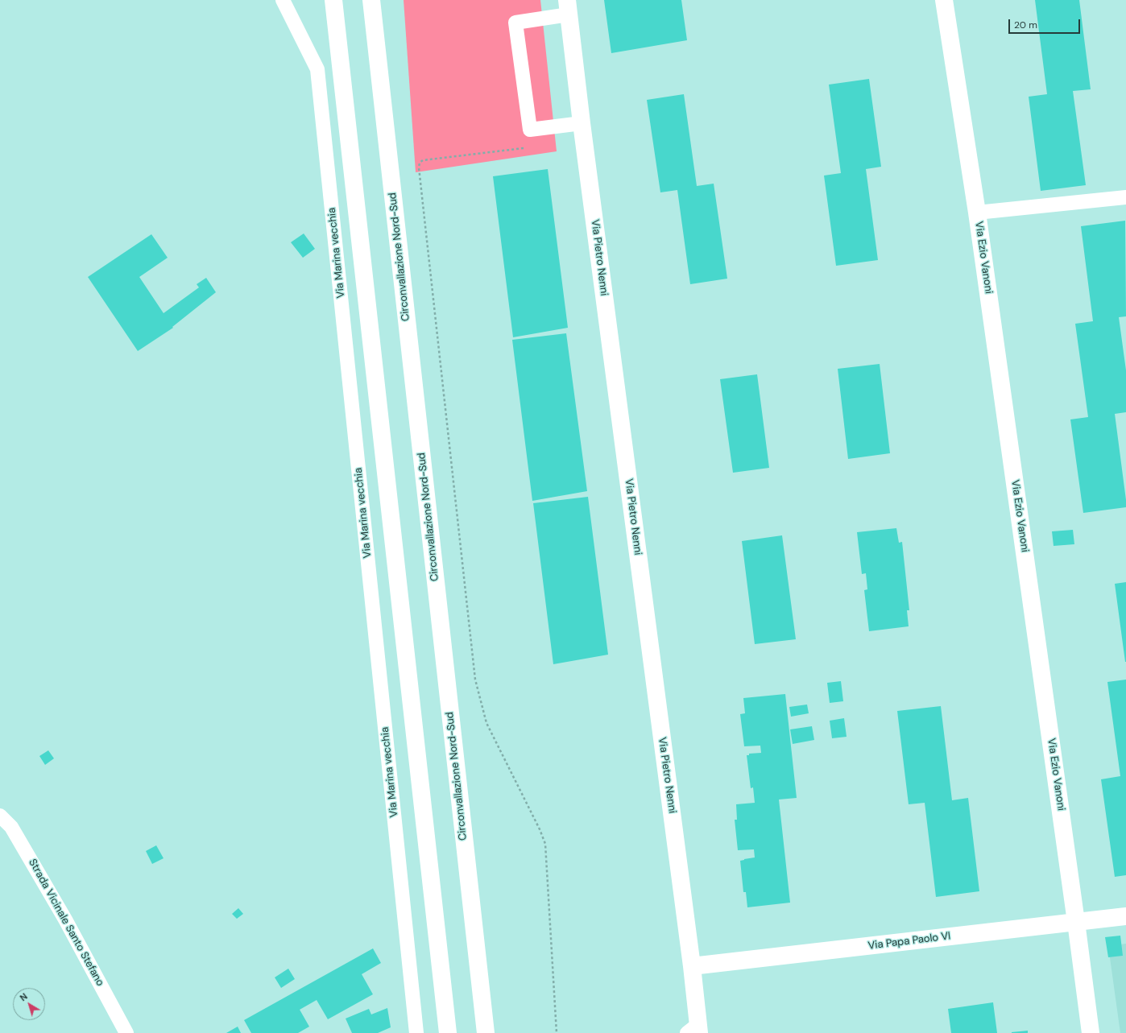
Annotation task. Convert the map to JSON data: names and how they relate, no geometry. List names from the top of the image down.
{
  "streets": {
    "street": [
      "Circonvallazione Nord-Sud",
      "Via Pietro Nenni",
      "Via Ezio Vanoni",
      "Via Papa Paolo VI"
    ],
    "lane": ["Via Marina vecchia", "Strada Vicinale Santo Stefano"]
  },
  "crossings": [
    ["Via Pietro Nenni", "Via Papa Paolo VI"],
    ["Via Ezio Vanoni", "Via Papa Paolo VI"]
  ],
  "scale_bar": "20 m",
  "north": "top left"
}
